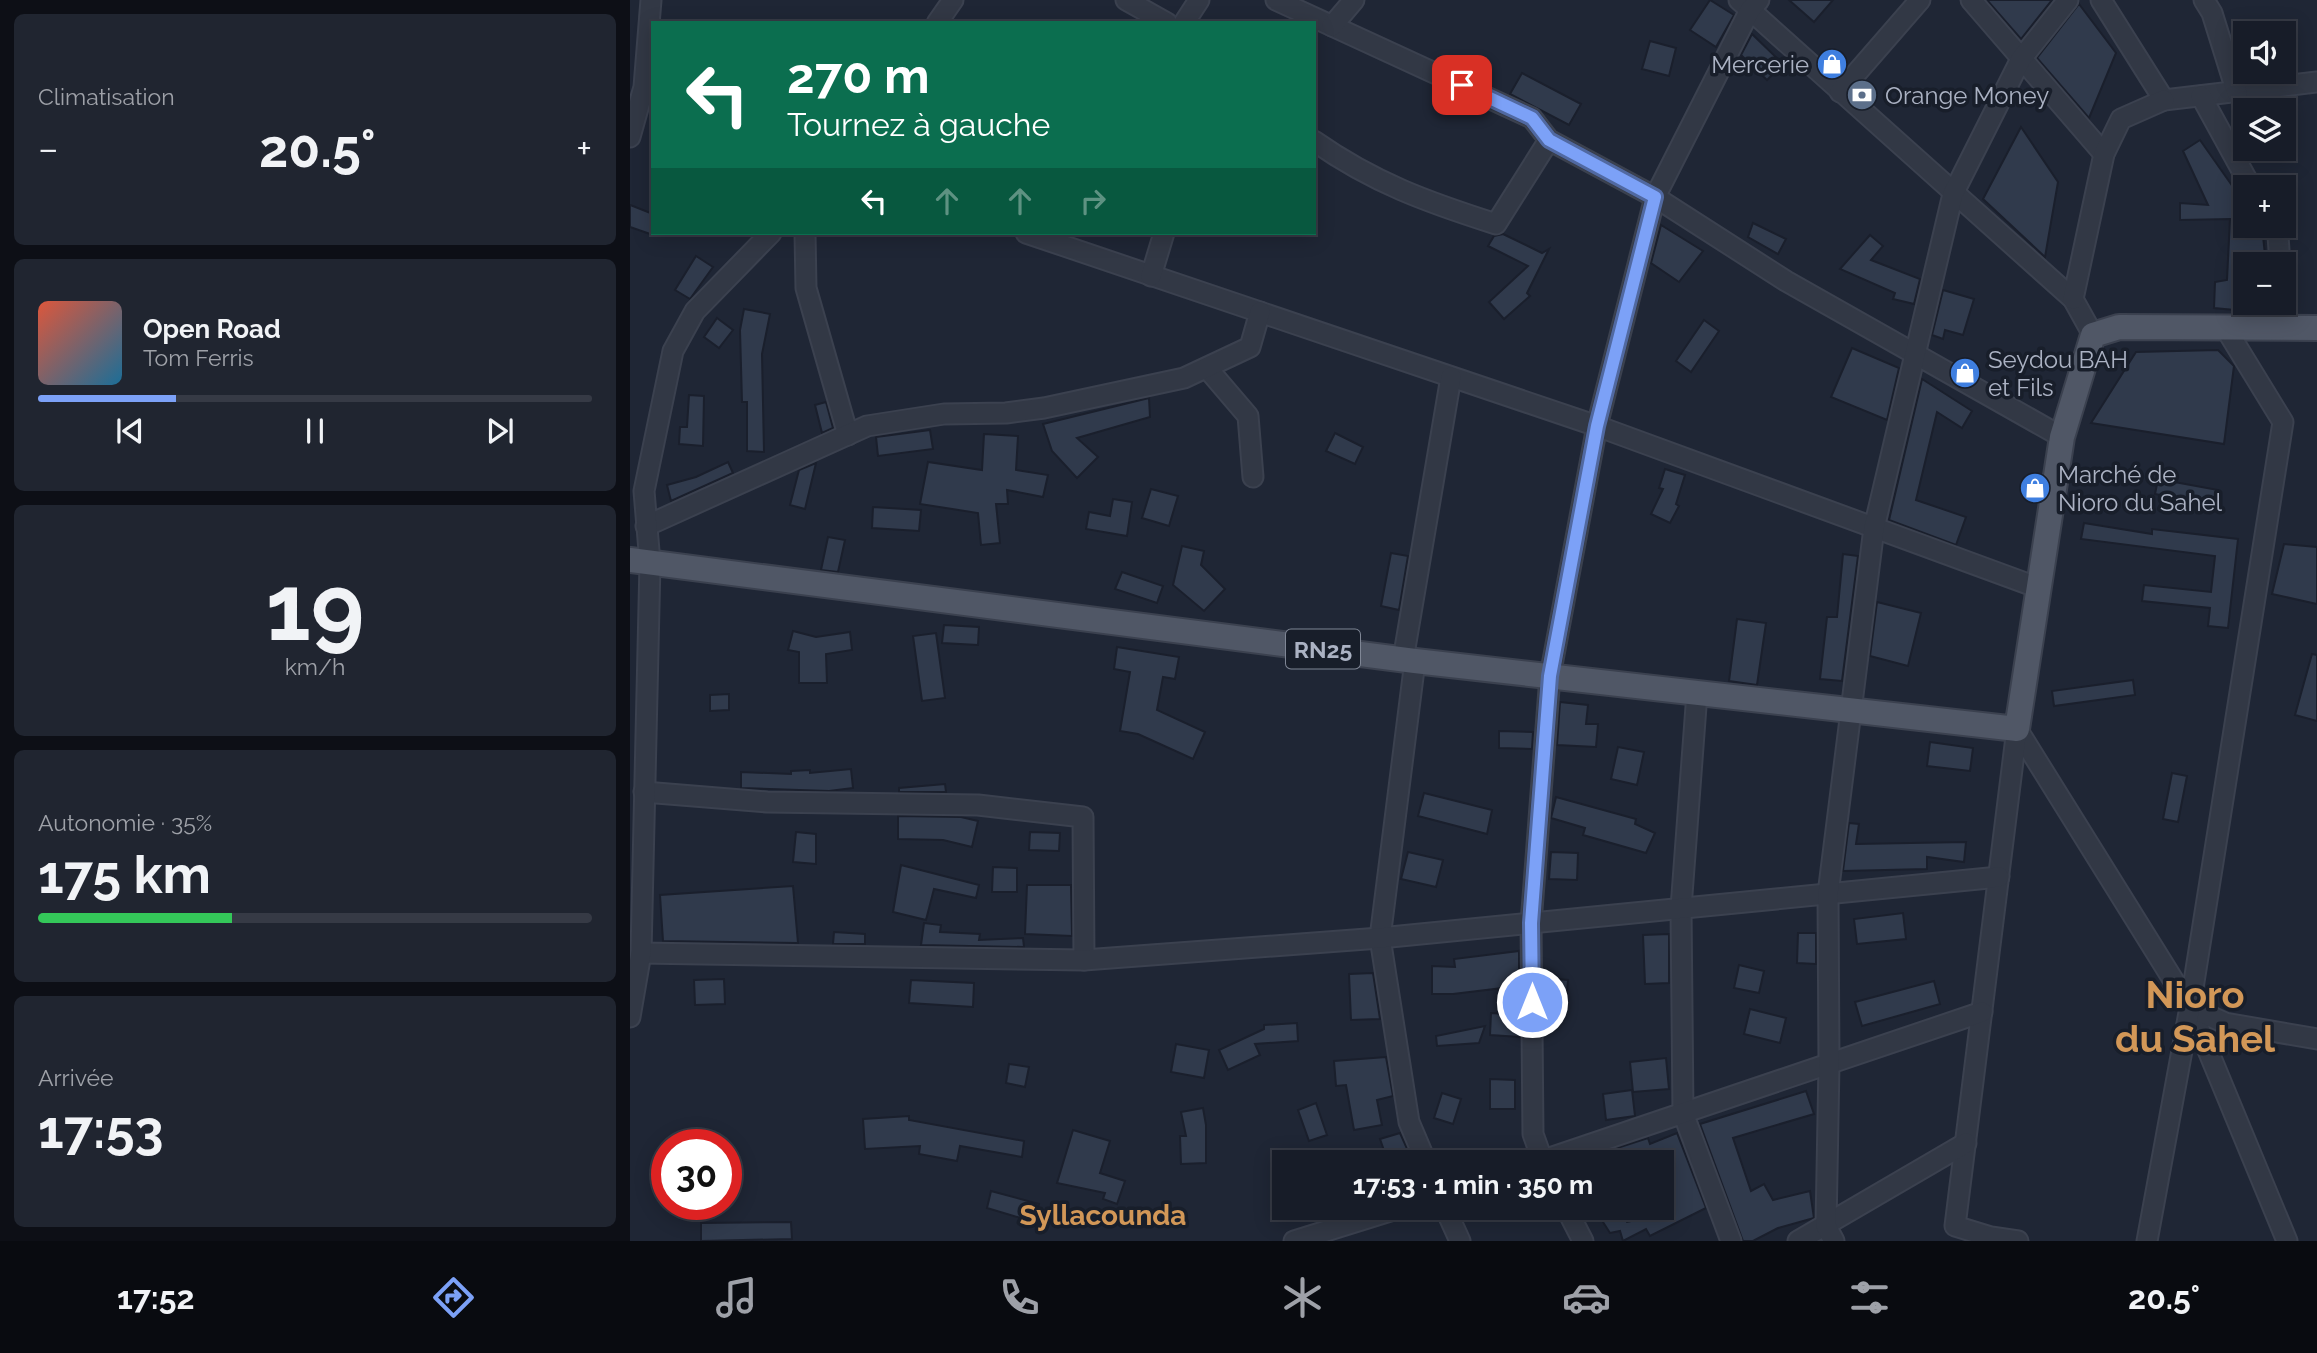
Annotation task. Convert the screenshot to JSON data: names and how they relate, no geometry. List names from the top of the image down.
{
  "streets": {
    "main road": ["RN25"]
  },
  "districts": ["Nioro du Sahel", "Syllacounda"],
  "places": {
    "shop": ["Mercerie", "Seydou BAH et Fils", "Marché de Nioro du Sahel"],
    "bank": ["Orange Money"]
  },
  "page": {
    "tile": [
      "Climatisation",
      ["19", "km/h"],
      ["Autonomie · 35%", "175 km"],
      ["Arrivée", "17:53"]
    ],
    "map_buttons": ["+", "−"],
    "turn": ["270 m", "Tournez à gauche"],
    "heat": ["−", "20.5°", "+"],
    "song": ["Open Road", "Tom Ferris"],
    "limit": "30",
    "trip": "17:53 · 1 min · 350 m",
    "tabs": ["17:52", "20.5°"]
  }
}
